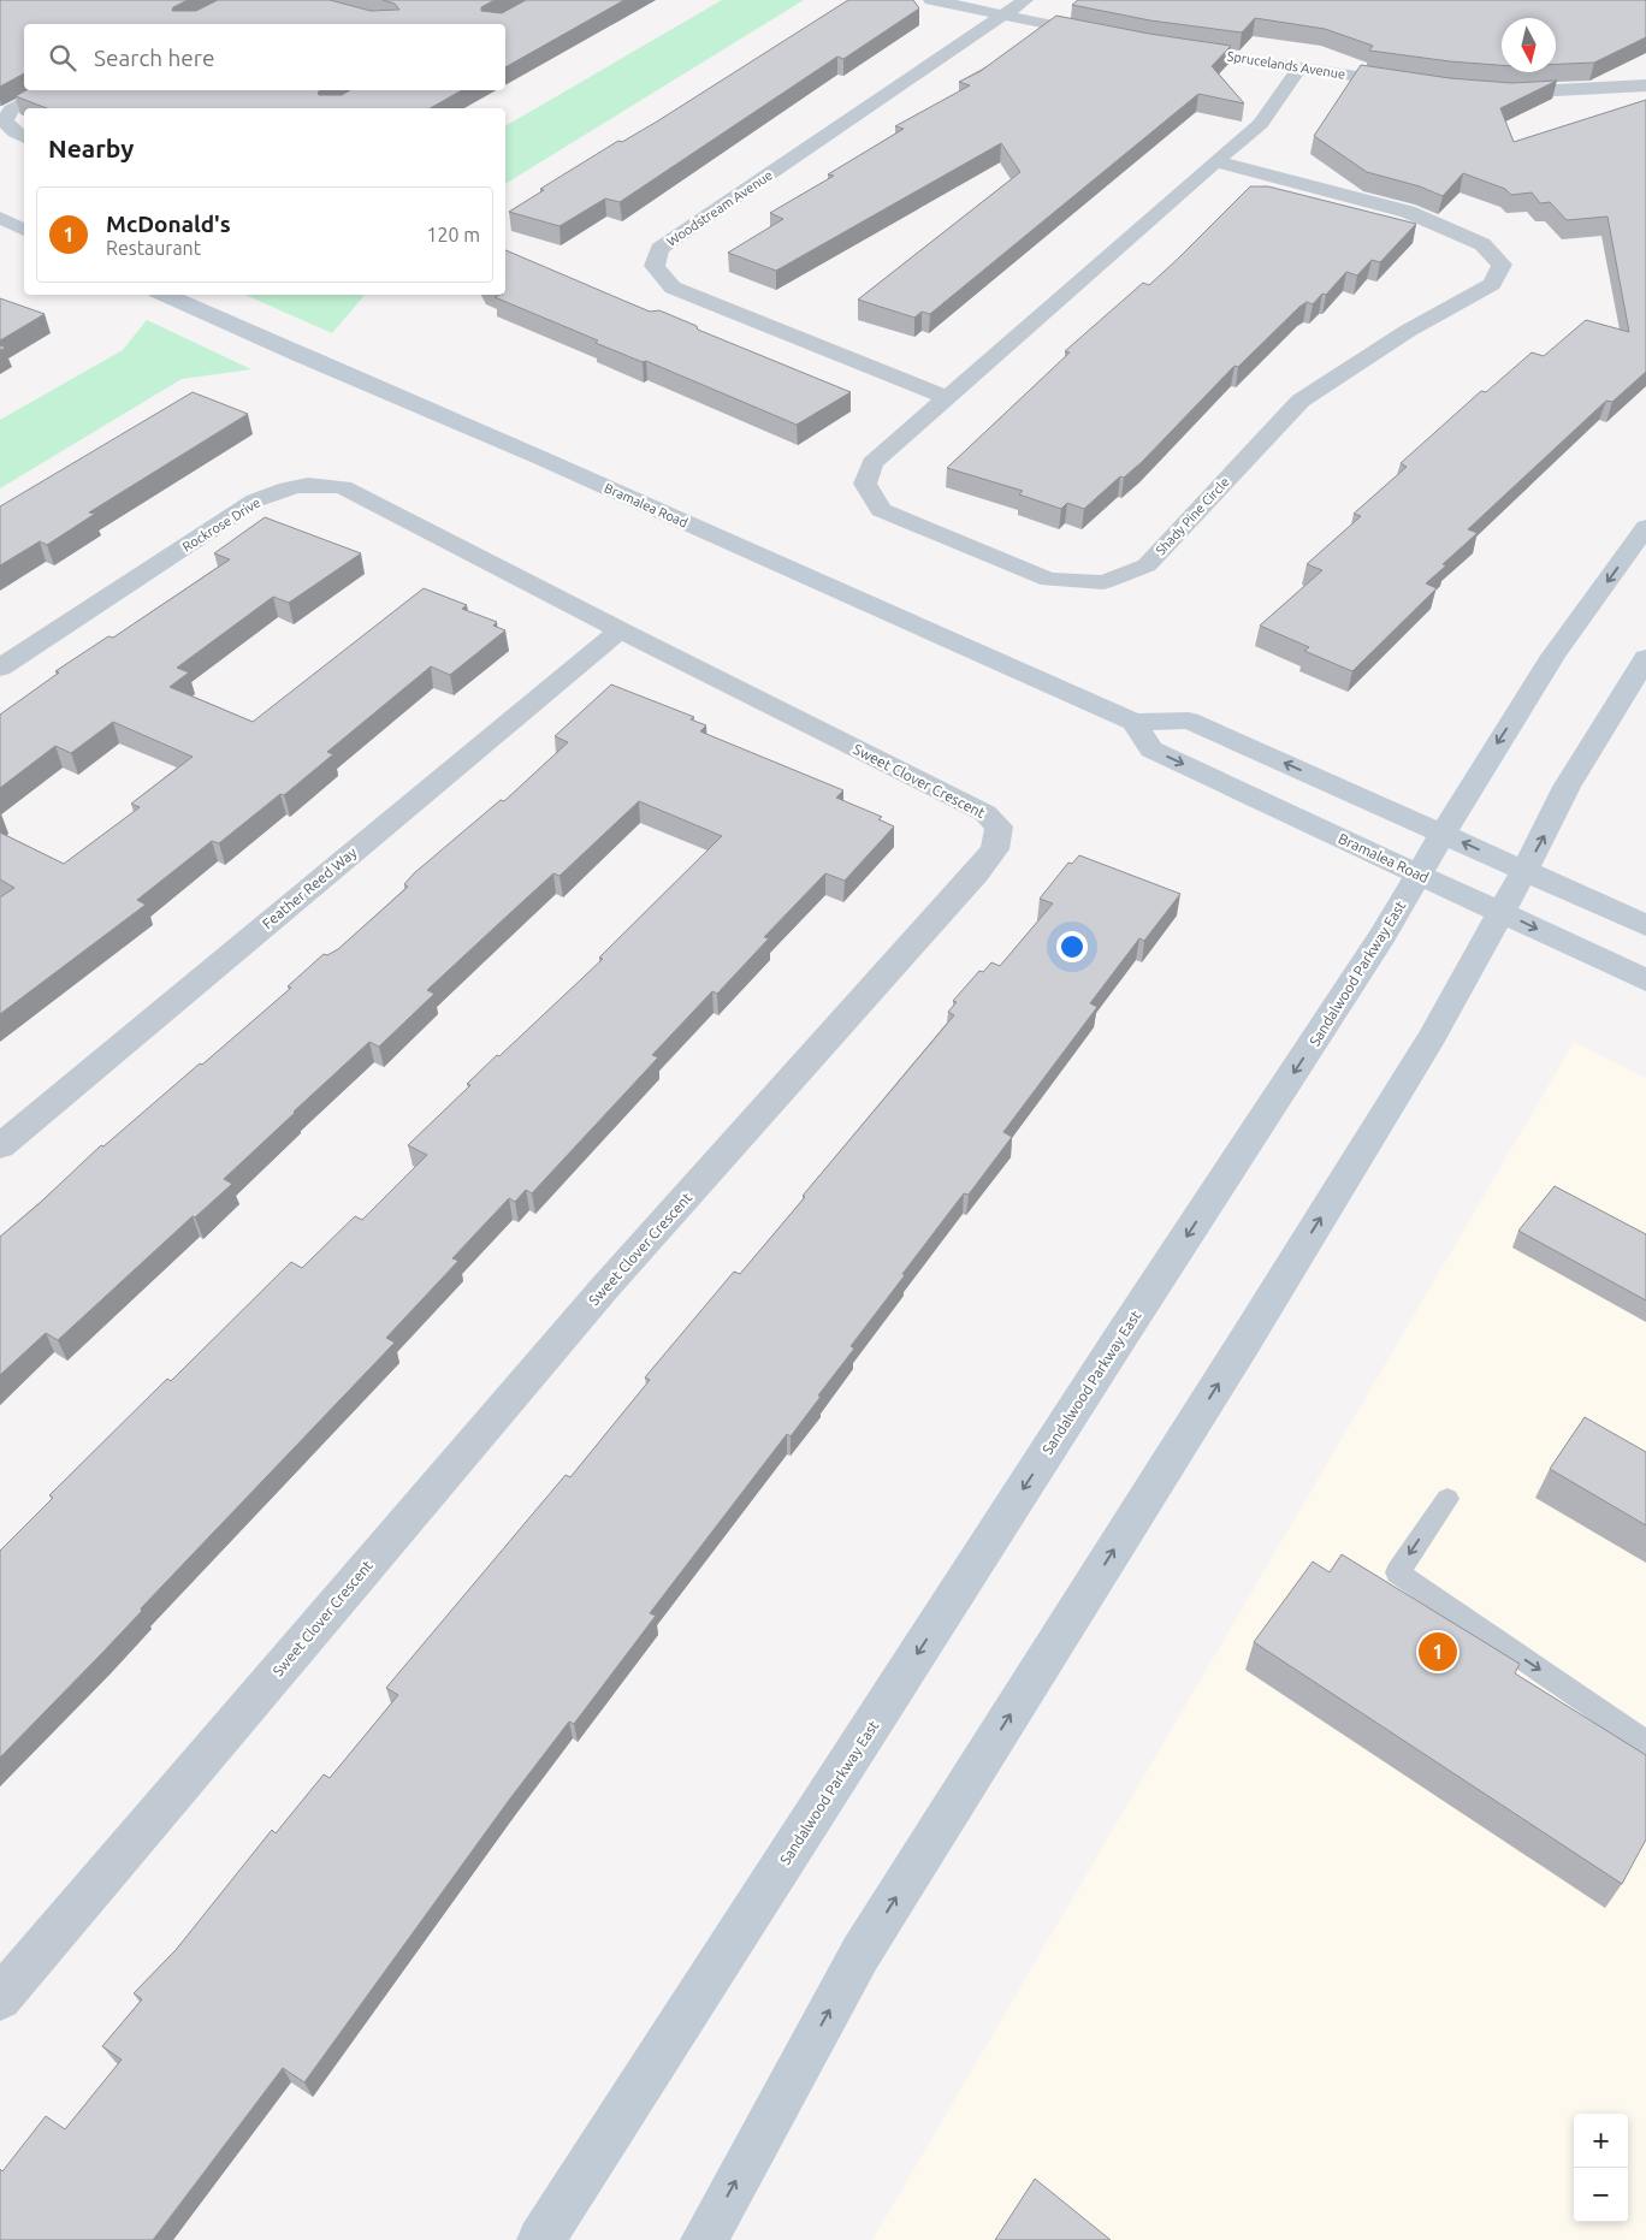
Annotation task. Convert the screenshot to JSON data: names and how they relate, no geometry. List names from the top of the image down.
{
  "streets": {
    "main road": ["Bramalea Road", "Sandalwood Parkway East"],
    "street": [
      "Sprucelands Avenue",
      "Woodstream Avenue",
      "Shady Pine Circle",
      "Rockrose Drive",
      "Sweet Clover Crescent",
      "Feather Reed Way"
    ]
  },
  "crossings": [
    ["Sprucelands Avenue", "Shady Pine Circle"],
    ["Woodstream Avenue", "Shady Pine Circle"],
    ["Bramalea Road", "Sandalwood Parkway East"],
    ["Rockrose Drive", "Sweet Clover Crescent"],
    ["Rockrose Drive", "Feather Reed Way"],
    ["Sweet Clover Crescent", "Feather Reed Way"]
  ],
  "north": "bottom",
  "page": {
    "search": "Search here",
    "heading": "Nearby",
    "list": [
      {
        "mark": "1",
        "name": "McDonald's",
        "note": "Restaurant",
        "value": "120 m"
      }
    ],
    "pins": "1",
    "map_buttons": ["+", "−"]
  }
}
